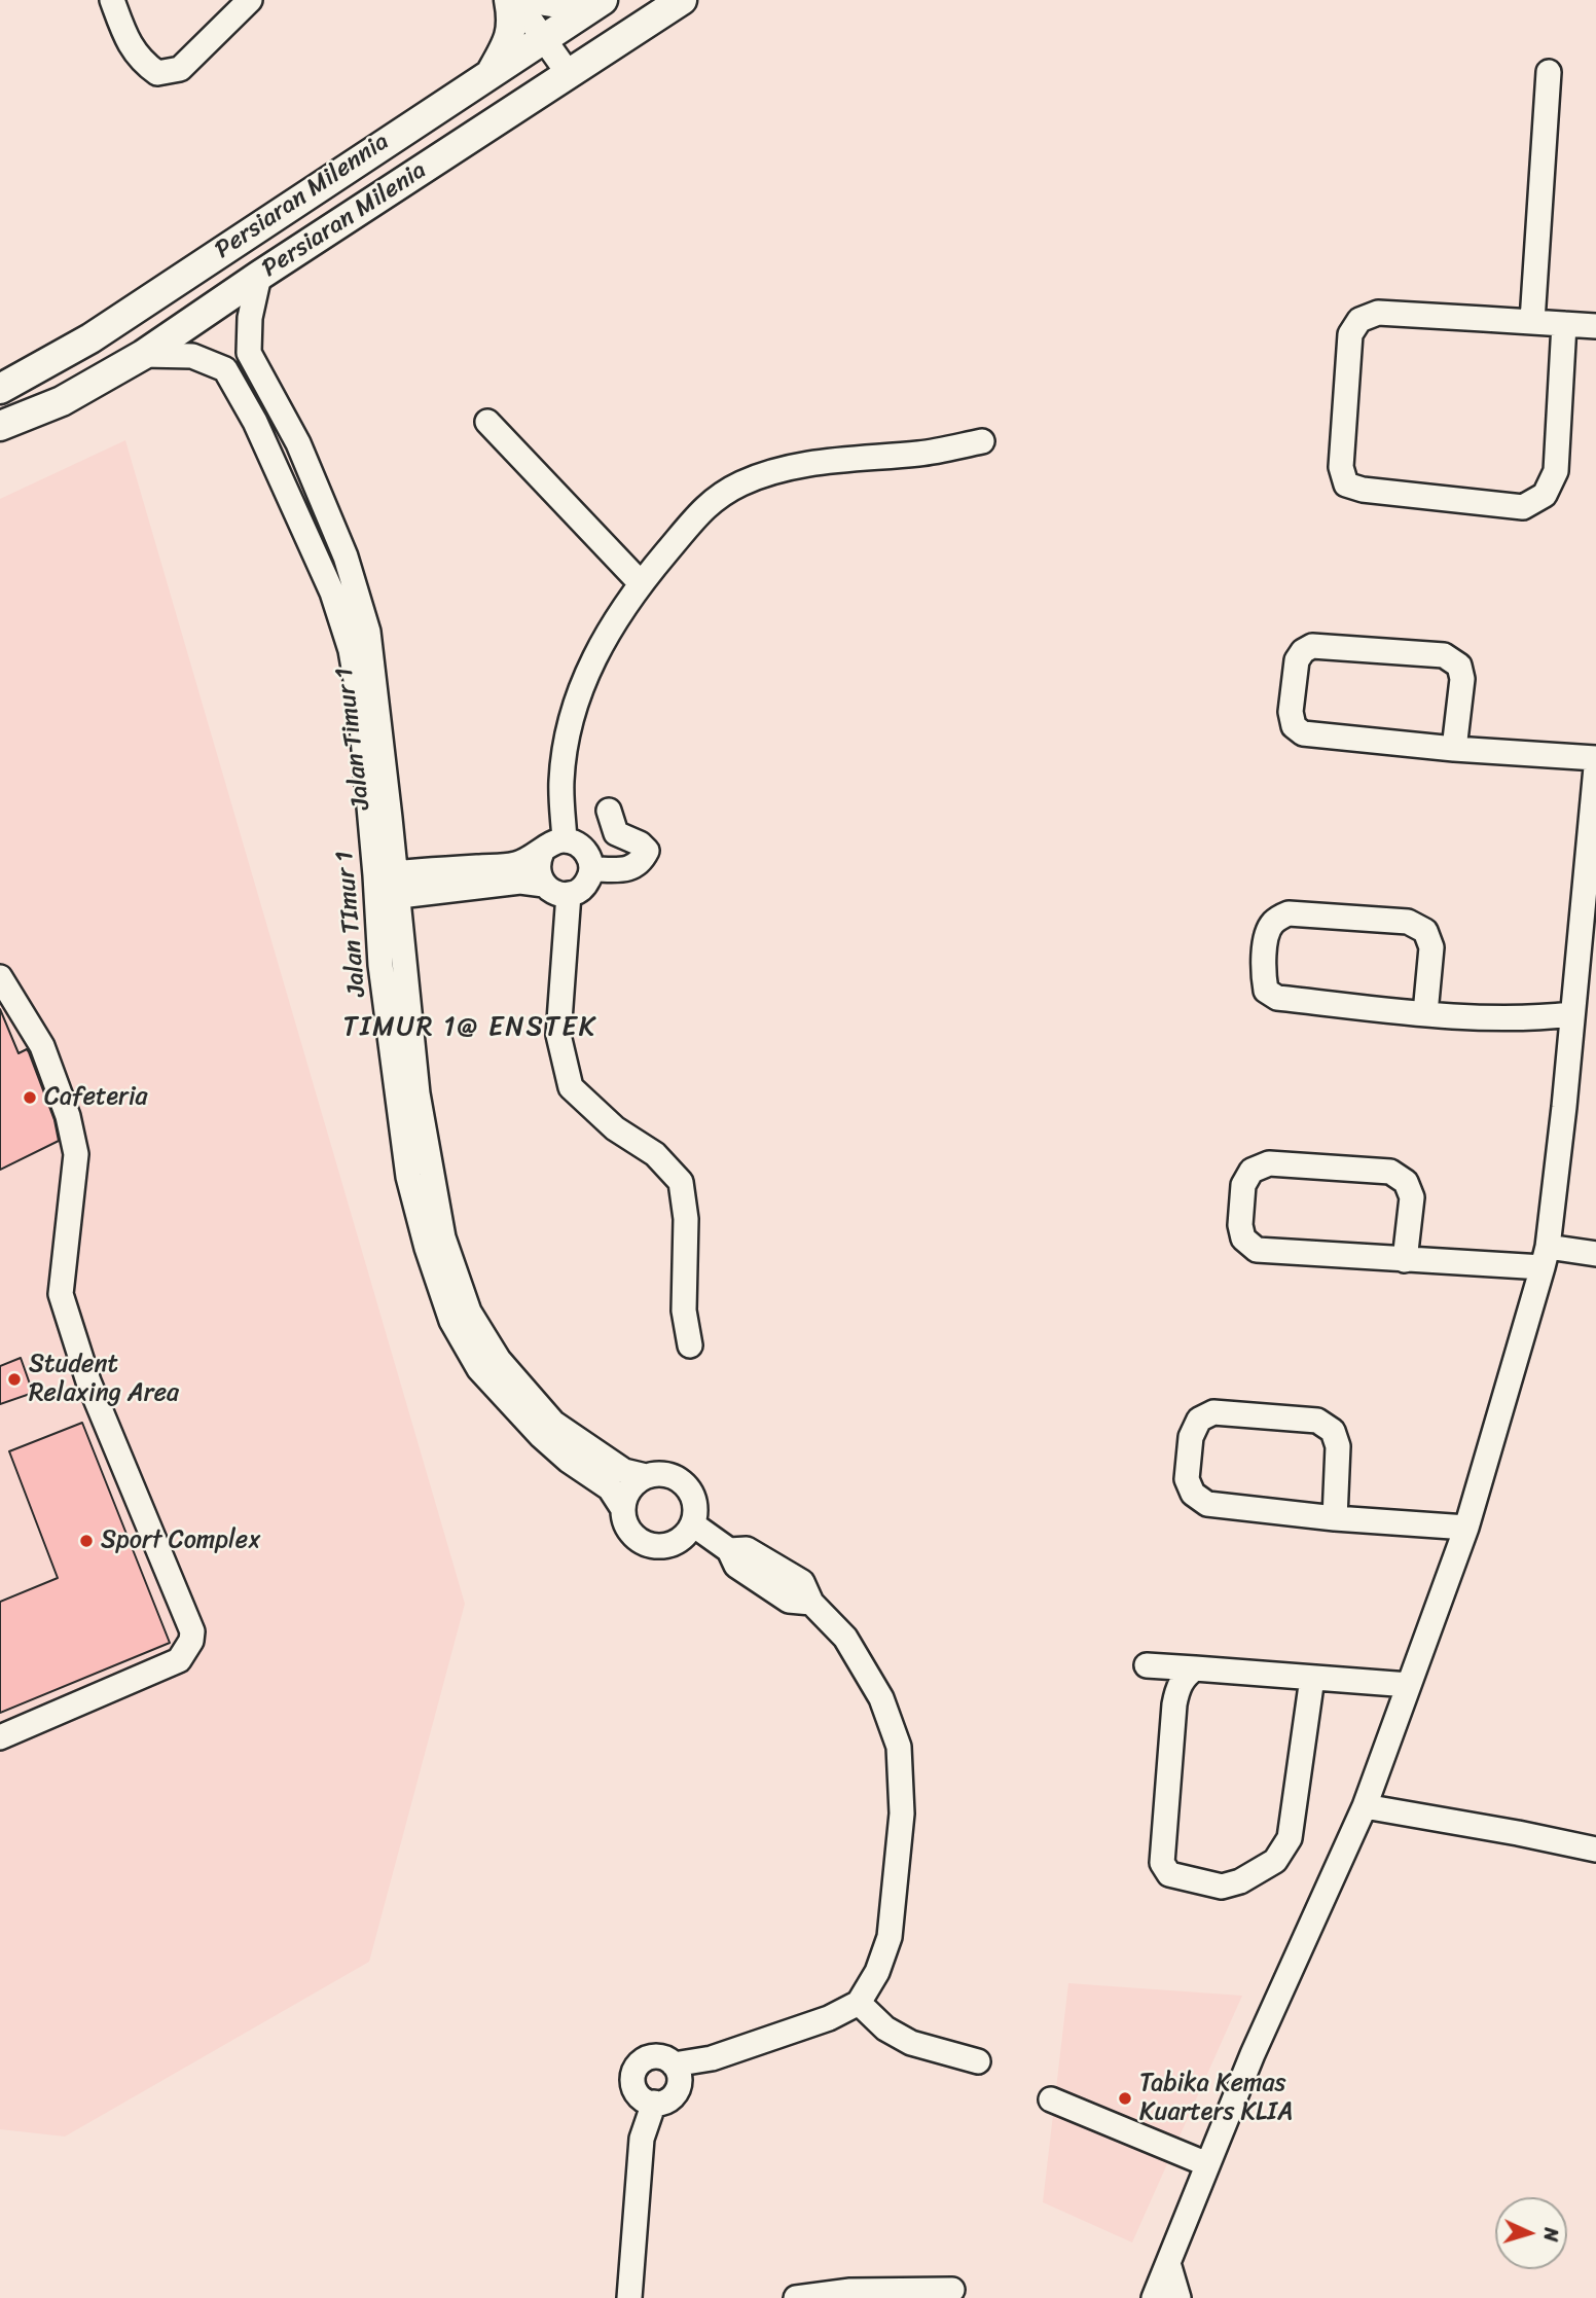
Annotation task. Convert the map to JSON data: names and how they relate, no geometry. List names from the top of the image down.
{
  "streets": {
    "main road": ["Persiaran Milennia", "Persiaran Milenia"],
    "street": ["Jalan Timur 1", "Jalan TImur 1"]
  },
  "crossings": [
    ["Persiaran Milenia", "Jalan Timur 1"],
    ["Persiaran Milenia", "Jalan TImur 1"],
    ["Jalan Timur 1", "Jalan TImur 1"]
  ],
  "districts": ["TIMUR 1@ ENSTEK"],
  "places": [
    "Cafeteria",
    "Student Relaxing Area",
    "Sport Complex",
    "Tabika Kemas Kuarters KLIA"
  ],
  "north": "right"
}
